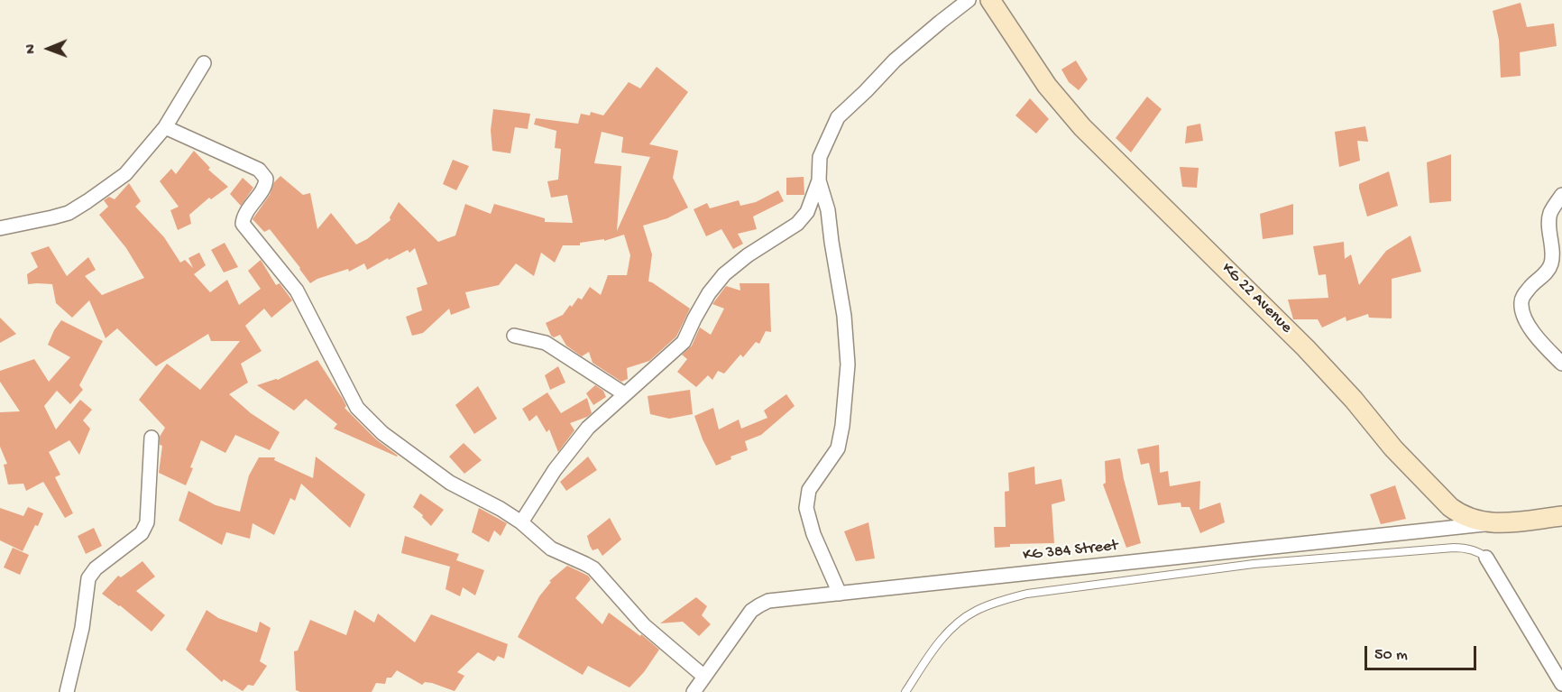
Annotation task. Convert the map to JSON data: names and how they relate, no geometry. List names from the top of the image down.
{
  "streets": {
    "street": ["KG 22 Avenue", "KG 384 Street"]
  },
  "crossings": [
    ["KG 22 Avenue", "KG 384 Street"]
  ],
  "scale_bar": "50 m",
  "north": "left"
}
